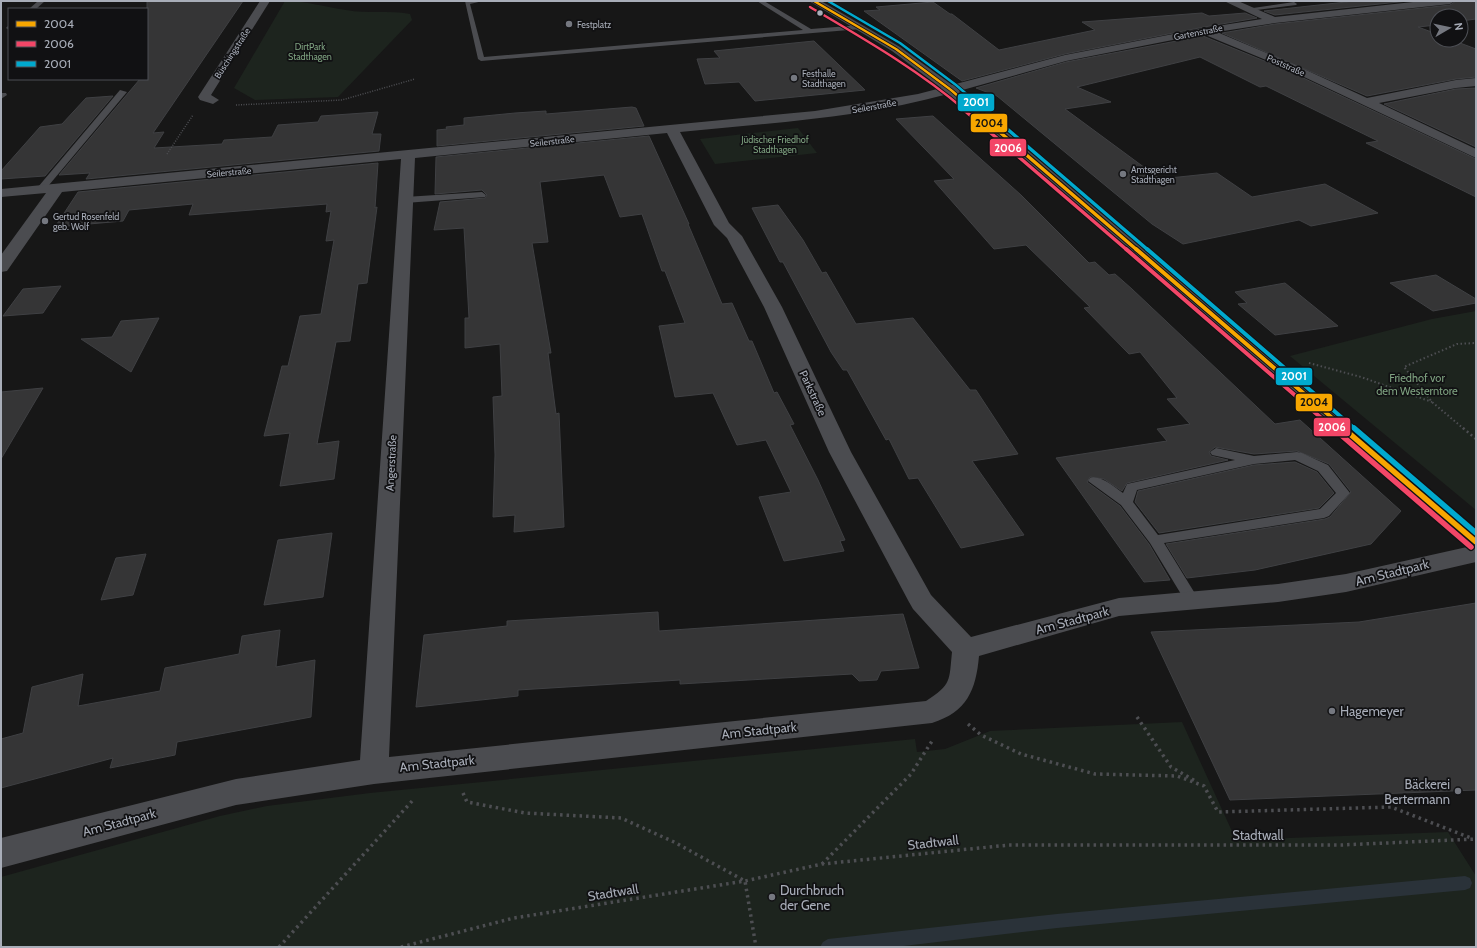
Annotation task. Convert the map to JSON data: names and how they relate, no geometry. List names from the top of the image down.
{
  "streets": {
    "street": [
      "Gartenstraße",
      "Büschingstraße",
      "Poststraße",
      "Seilerstraße",
      "Parkstraße",
      "Angerstraße",
      "Am Stadtpark"
    ],
    "path": ["Stadtwall"]
  },
  "crossings": [
    ["Gartenstraße", "Poststraße"],
    ["Gartenstraße", "Seilerstraße"],
    ["Seilerstraße", "Parkstraße"],
    ["Seilerstraße", "Angerstraße"],
    ["Parkstraße", "Am Stadtpark"],
    ["Angerstraße", "Am Stadtpark"]
  ],
  "parks": ["DirtPark Stadthagen", "Jüdischer Friedhof Stadthagen", "Friedhof vor dem Westerntore"],
  "places": [
    "Festplatz",
    "Festhalle Stadthagen",
    "Amtsgericht Stadthagen",
    "Gertud Rosenfeld geb. Wolf",
    "Hagemeyer",
    "Bäckerei Bertermann",
    "Durchbruch der Gene"
  ],
  "lines": ["transit line 2004", "transit line 2001", "transit line 2006"],
  "legend": ["2004", "2006", "2001"],
  "north": "right"
}
